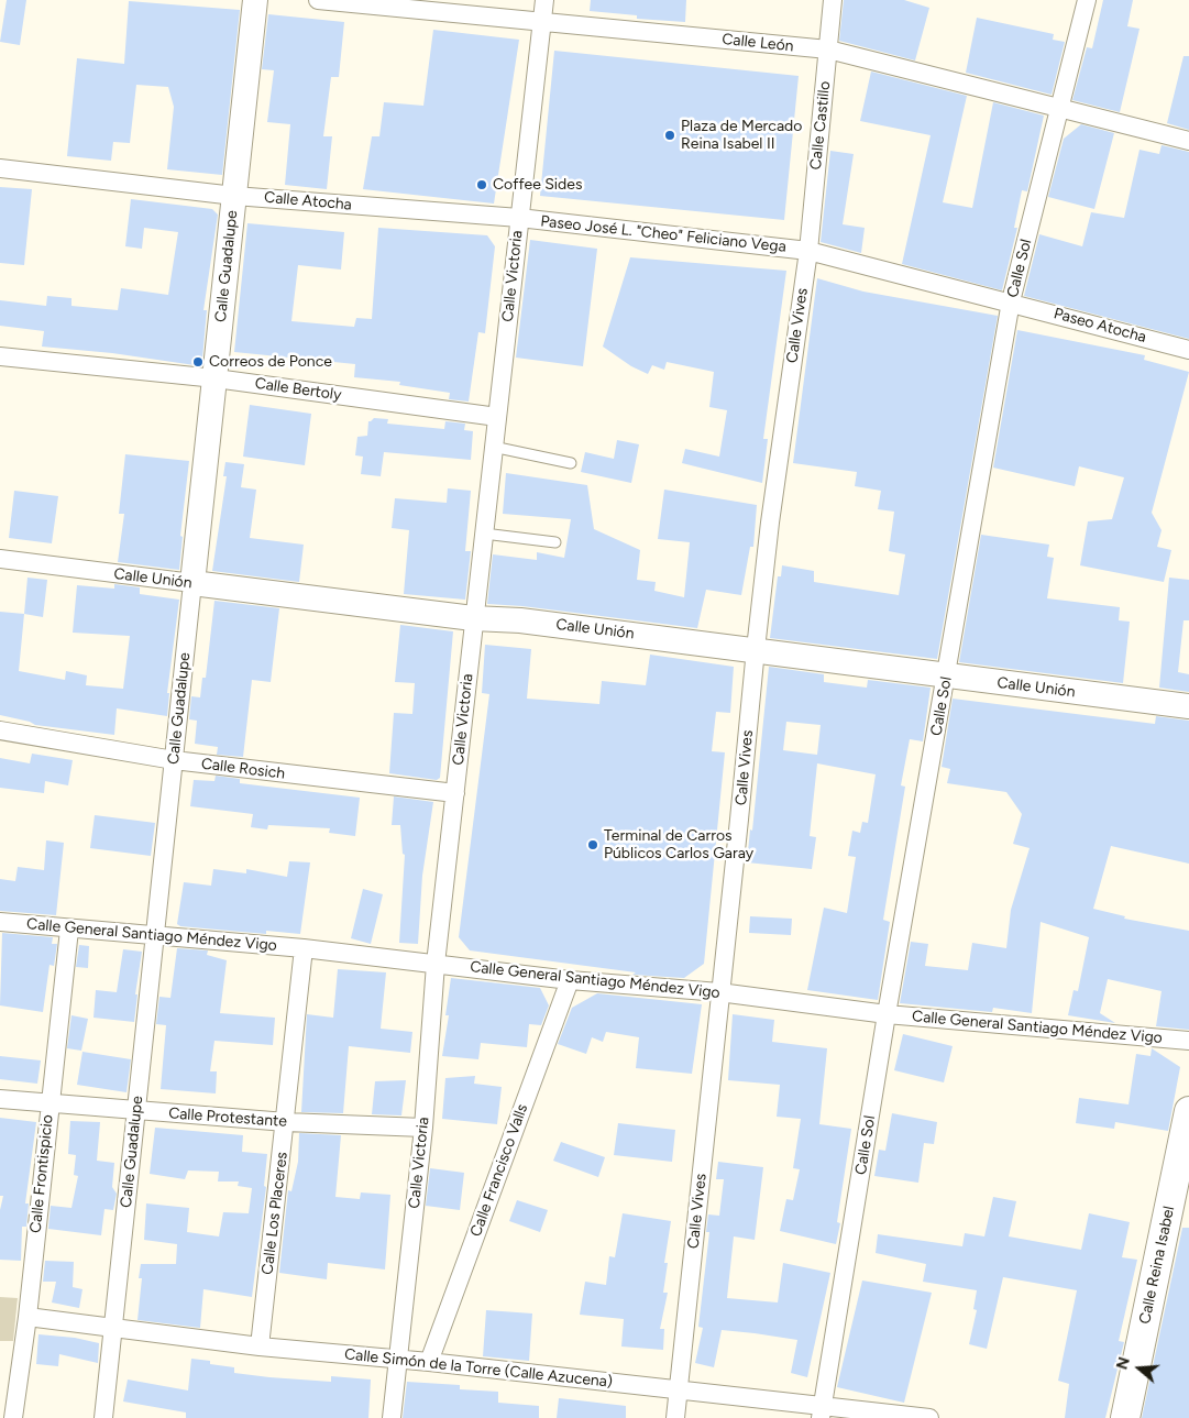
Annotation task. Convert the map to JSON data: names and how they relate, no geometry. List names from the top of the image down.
{
  "streets": {
    "main road": ["Calle Reina Isabel"],
    "street": [
      "Calle León",
      "Calle Castillo",
      "Calle Atocha",
      "Paseo José L. \"Cheo\" Feliciano Vega",
      "Calle Guadalupe",
      "Calle Sol",
      "Calle Victoria",
      "Calle Vives",
      "Paseo Atocha",
      "Calle Bertoly",
      "Calle Unión",
      "Calle Rosich",
      "Calle General Santiago Méndez Vigo",
      "Calle Protestante",
      "Calle Francisco Valls",
      "Calle Frontispicio",
      "Calle Los Placeres",
      "Calle Simón de la Torre (Calle Azucena)"
    ]
  },
  "crossings": [
    ["Calle León", "Calle Castillo"],
    ["Calle León", "Calle Sol"],
    ["Calle León", "Calle Victoria"],
    ["Calle Castillo", "Paseo José L. \"Cheo\" Feliciano Vega"],
    ["Calle Castillo", "Calle Vives"],
    ["Calle Atocha", "Paseo José L. \"Cheo\" Feliciano Vega"],
    ["Calle Atocha", "Calle Guadalupe"],
    ["Calle Atocha", "Calle Victoria"],
    ["Paseo José L. \"Cheo\" Feliciano Vega", "Calle Sol"],
    ["Paseo José L. \"Cheo\" Feliciano Vega", "Calle Victoria"],
    ["Paseo José L. \"Cheo\" Feliciano Vega", "Calle Vives"],
    ["Paseo José L. \"Cheo\" Feliciano Vega", "Paseo Atocha"],
    ["Calle Guadalupe", "Calle Bertoly"],
    ["Calle Guadalupe", "Calle Unión"],
    ["Calle Guadalupe", "Calle Rosich"],
    ["Calle Guadalupe", "Calle General Santiago Méndez Vigo"],
    ["Calle Guadalupe", "Calle Protestante"],
    ["Calle Guadalupe", "Calle Simón de la Torre (Calle Azucena)"],
    ["Calle Sol", "Paseo Atocha"],
    ["Calle Sol", "Calle Unión"],
    ["Calle Sol", "Calle General Santiago Méndez Vigo"],
    ["Calle Sol", "Calle Simón de la Torre (Calle Azucena)"],
    ["Calle Victoria", "Calle Bertoly"],
    ["Calle Victoria", "Calle Unión"],
    ["Calle Victoria", "Calle Rosich"],
    ["Calle Victoria", "Calle General Santiago Méndez Vigo"],
    ["Calle Victoria", "Calle Protestante"],
    ["Calle Victoria", "Calle Simón de la Torre (Calle Azucena)"],
    ["Calle Vives", "Calle Unión"],
    ["Calle Vives", "Calle General Santiago Méndez Vigo"],
    ["Calle Vives", "Calle Simón de la Torre (Calle Azucena)"],
    ["Calle General Santiago Méndez Vigo", "Calle Francisco Valls"],
    ["Calle General Santiago Méndez Vigo", "Calle Frontispicio"],
    ["Calle General Santiago Méndez Vigo", "Calle Los Placeres"],
    ["Calle Protestante", "Calle Frontispicio"],
    ["Calle Protestante", "Calle Los Placeres"],
    ["Calle Francisco Valls", "Calle Simón de la Torre (Calle Azucena)"],
    ["Calle Frontispicio", "Calle Simón de la Torre (Calle Azucena)"],
    ["Calle Los Placeres", "Calle Simón de la Torre (Calle Azucena)"]
  ],
  "places": [
    "Plaza de Mercado Reina Isabel II",
    "Coffee Sides",
    "Correos de Ponce",
    "Terminal de Carros Públicos Carlos Garay"
  ],
  "north": "left"
}
